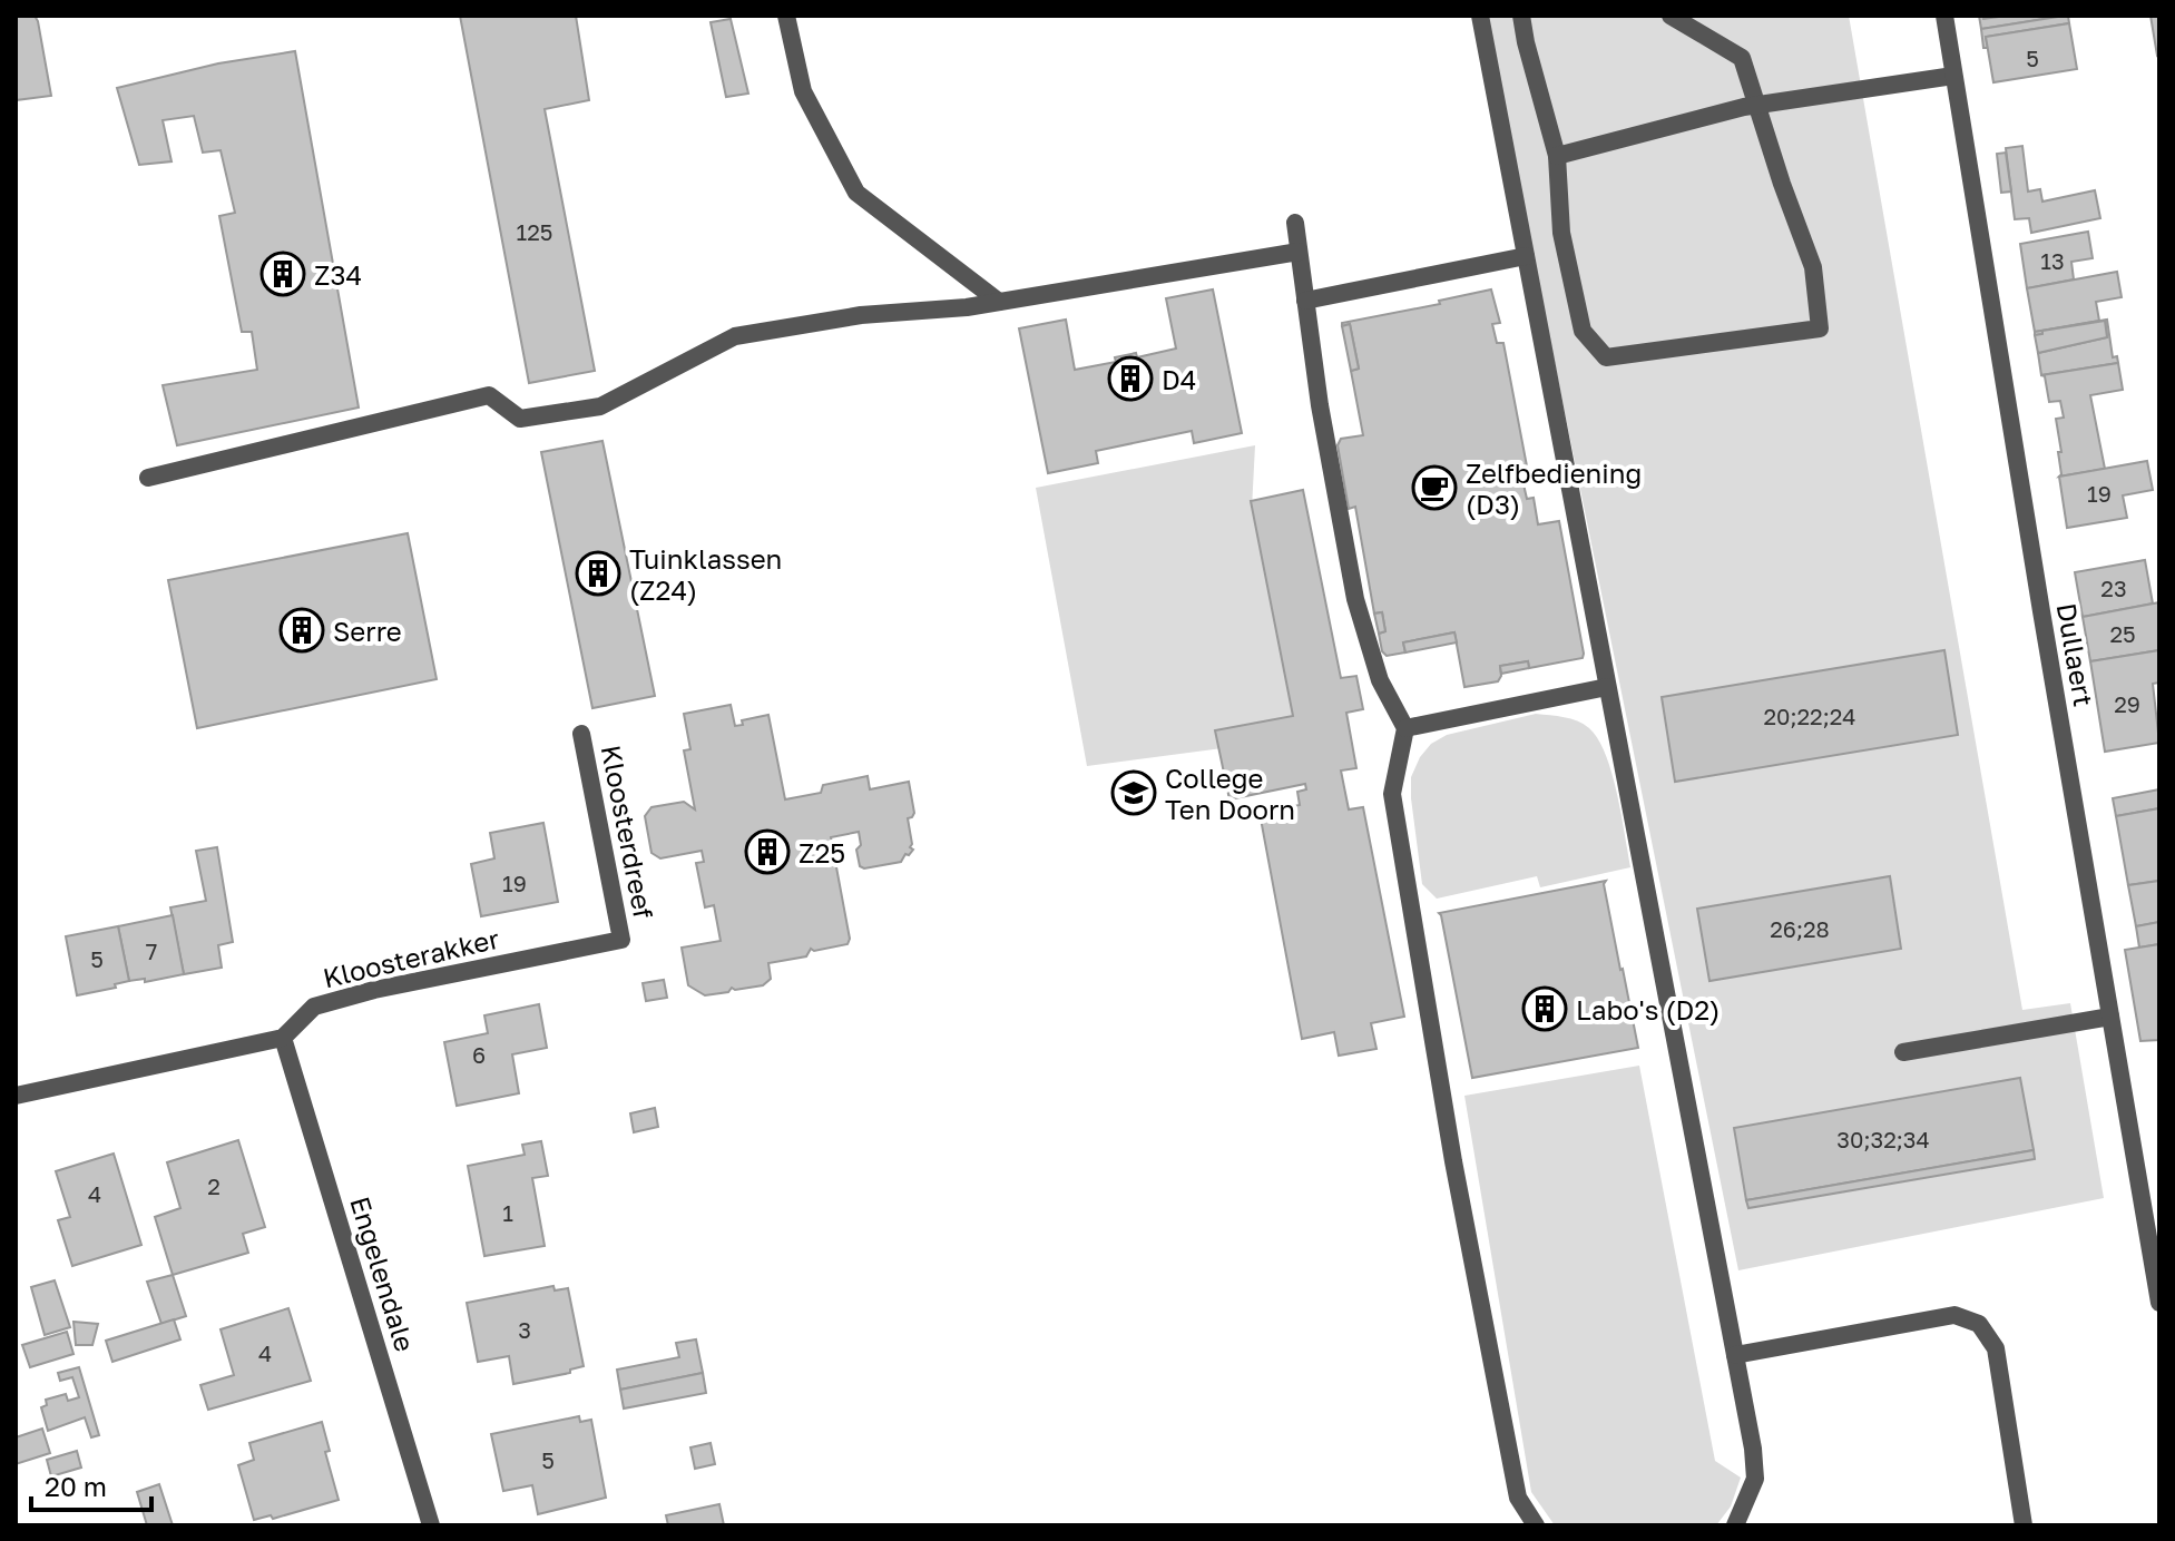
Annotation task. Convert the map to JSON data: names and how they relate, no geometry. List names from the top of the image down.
{
  "streets": {
    "street": [
      "Dullaert",
      "Kloosterdreef",
      "Kloosterakker",
      "Engelendale"
    ]
  },
  "crossings": [
    ["Kloosterdreef", "Kloosterakker"],
    ["Kloosterakker", "Engelendale"]
  ],
  "places": {
    "building": [
      "Z34",
      "D4",
      "Tuinklassen (Z24)",
      "Serre",
      "Z25",
      "Labo's (D2)"
    ],
    "cafe": ["Zelfbediening (D3)"],
    "school or university": ["College Ten Doorn"]
  },
  "house_numbers": [
    "5",
    "125",
    "13",
    "19",
    "23",
    "25",
    "29",
    "20;22;24",
    "19",
    "26;28",
    "7",
    "5",
    "6",
    "30;32;34",
    "2",
    "4",
    "1",
    "3",
    "4",
    "5"
  ],
  "scale_bar": "20 m"
}
